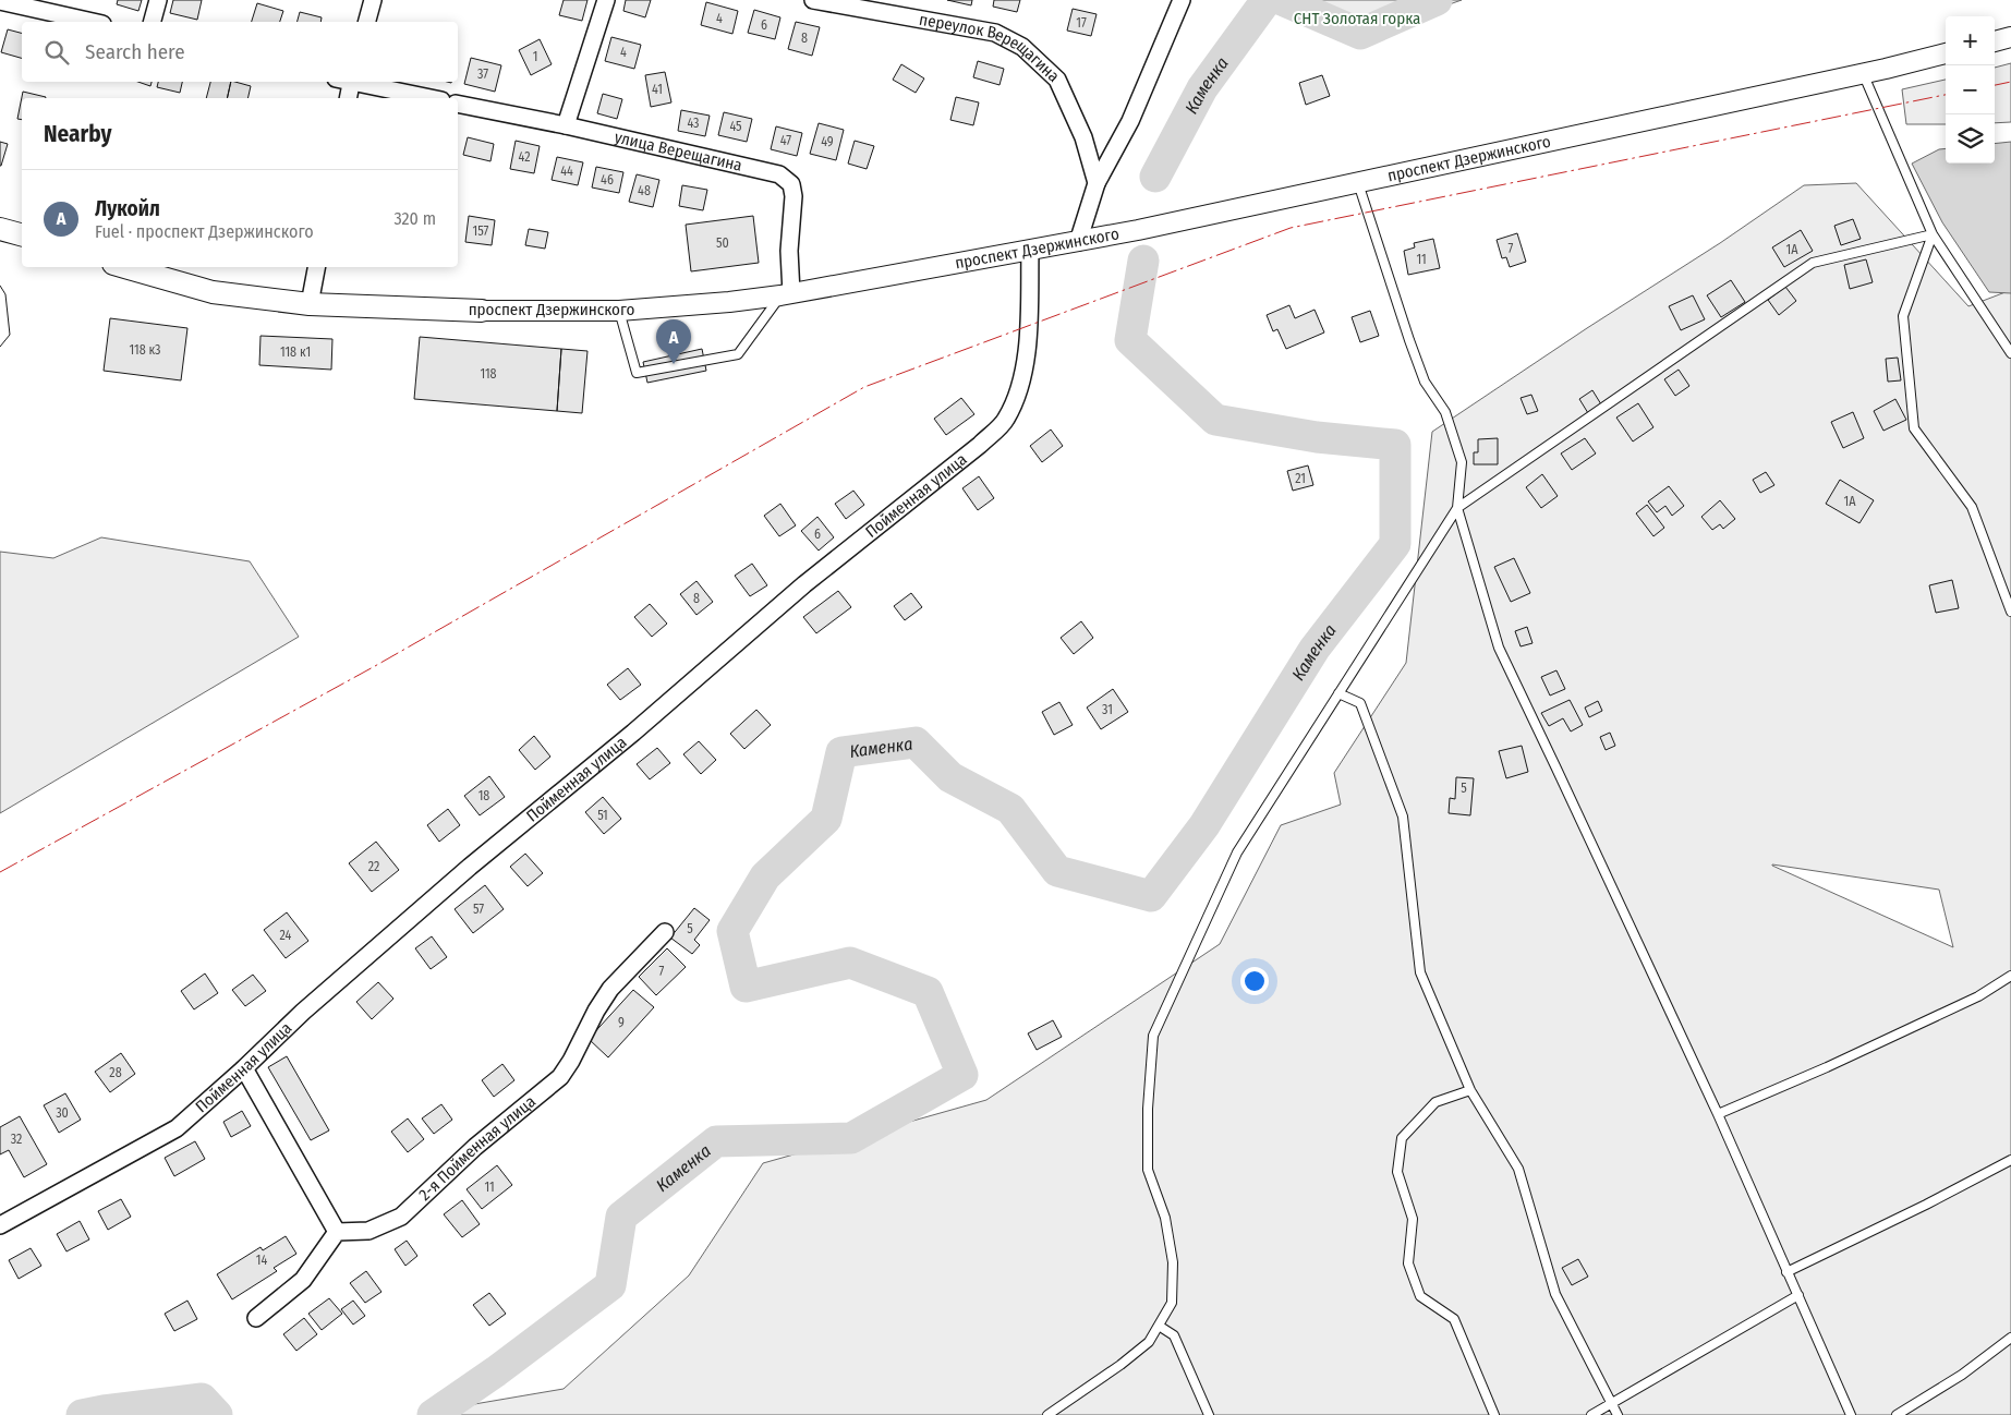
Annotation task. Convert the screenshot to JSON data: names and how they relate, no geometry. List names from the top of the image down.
{
  "streets": {
    "main road": ["проспект Дзержинского"],
    "street": [
      "переулок Верещагина",
      "улица Верещагина",
      "Пойменная улица",
      "2-я Пойменная улица"
    ]
  },
  "crossings": [
    ["улица Верещагина", "проспект Дзержинского"],
    ["проспект Дзержинского", "Пойменная улица"]
  ],
  "water": ["Каменка"],
  "parks": ["СНТ Золотая горка"],
  "house_numbers": [
    "4",
    "17",
    "6",
    "8",
    "4",
    "1",
    "37",
    "41",
    "43",
    "45",
    "47",
    "49",
    "42",
    "44",
    "46",
    "48",
    "157",
    "50",
    "7",
    "1А",
    "11",
    "118 к3",
    "118 к1",
    "118",
    "21",
    "1А",
    "6",
    "8",
    "31",
    "5",
    "18",
    "51",
    "22",
    "57",
    "5",
    "24",
    "7",
    "9",
    "28",
    "30",
    "32",
    "11",
    "14"
  ],
  "page": {
    "map_buttons": ["+", "−"],
    "search": "Search here",
    "heading": "Nearby",
    "list": [
      {
        "mark": "A",
        "name": "Лукойл",
        "note": "Fuel · проспект Дзержинского",
        "value": "320 m"
      }
    ],
    "pins": "A"
  }
}
